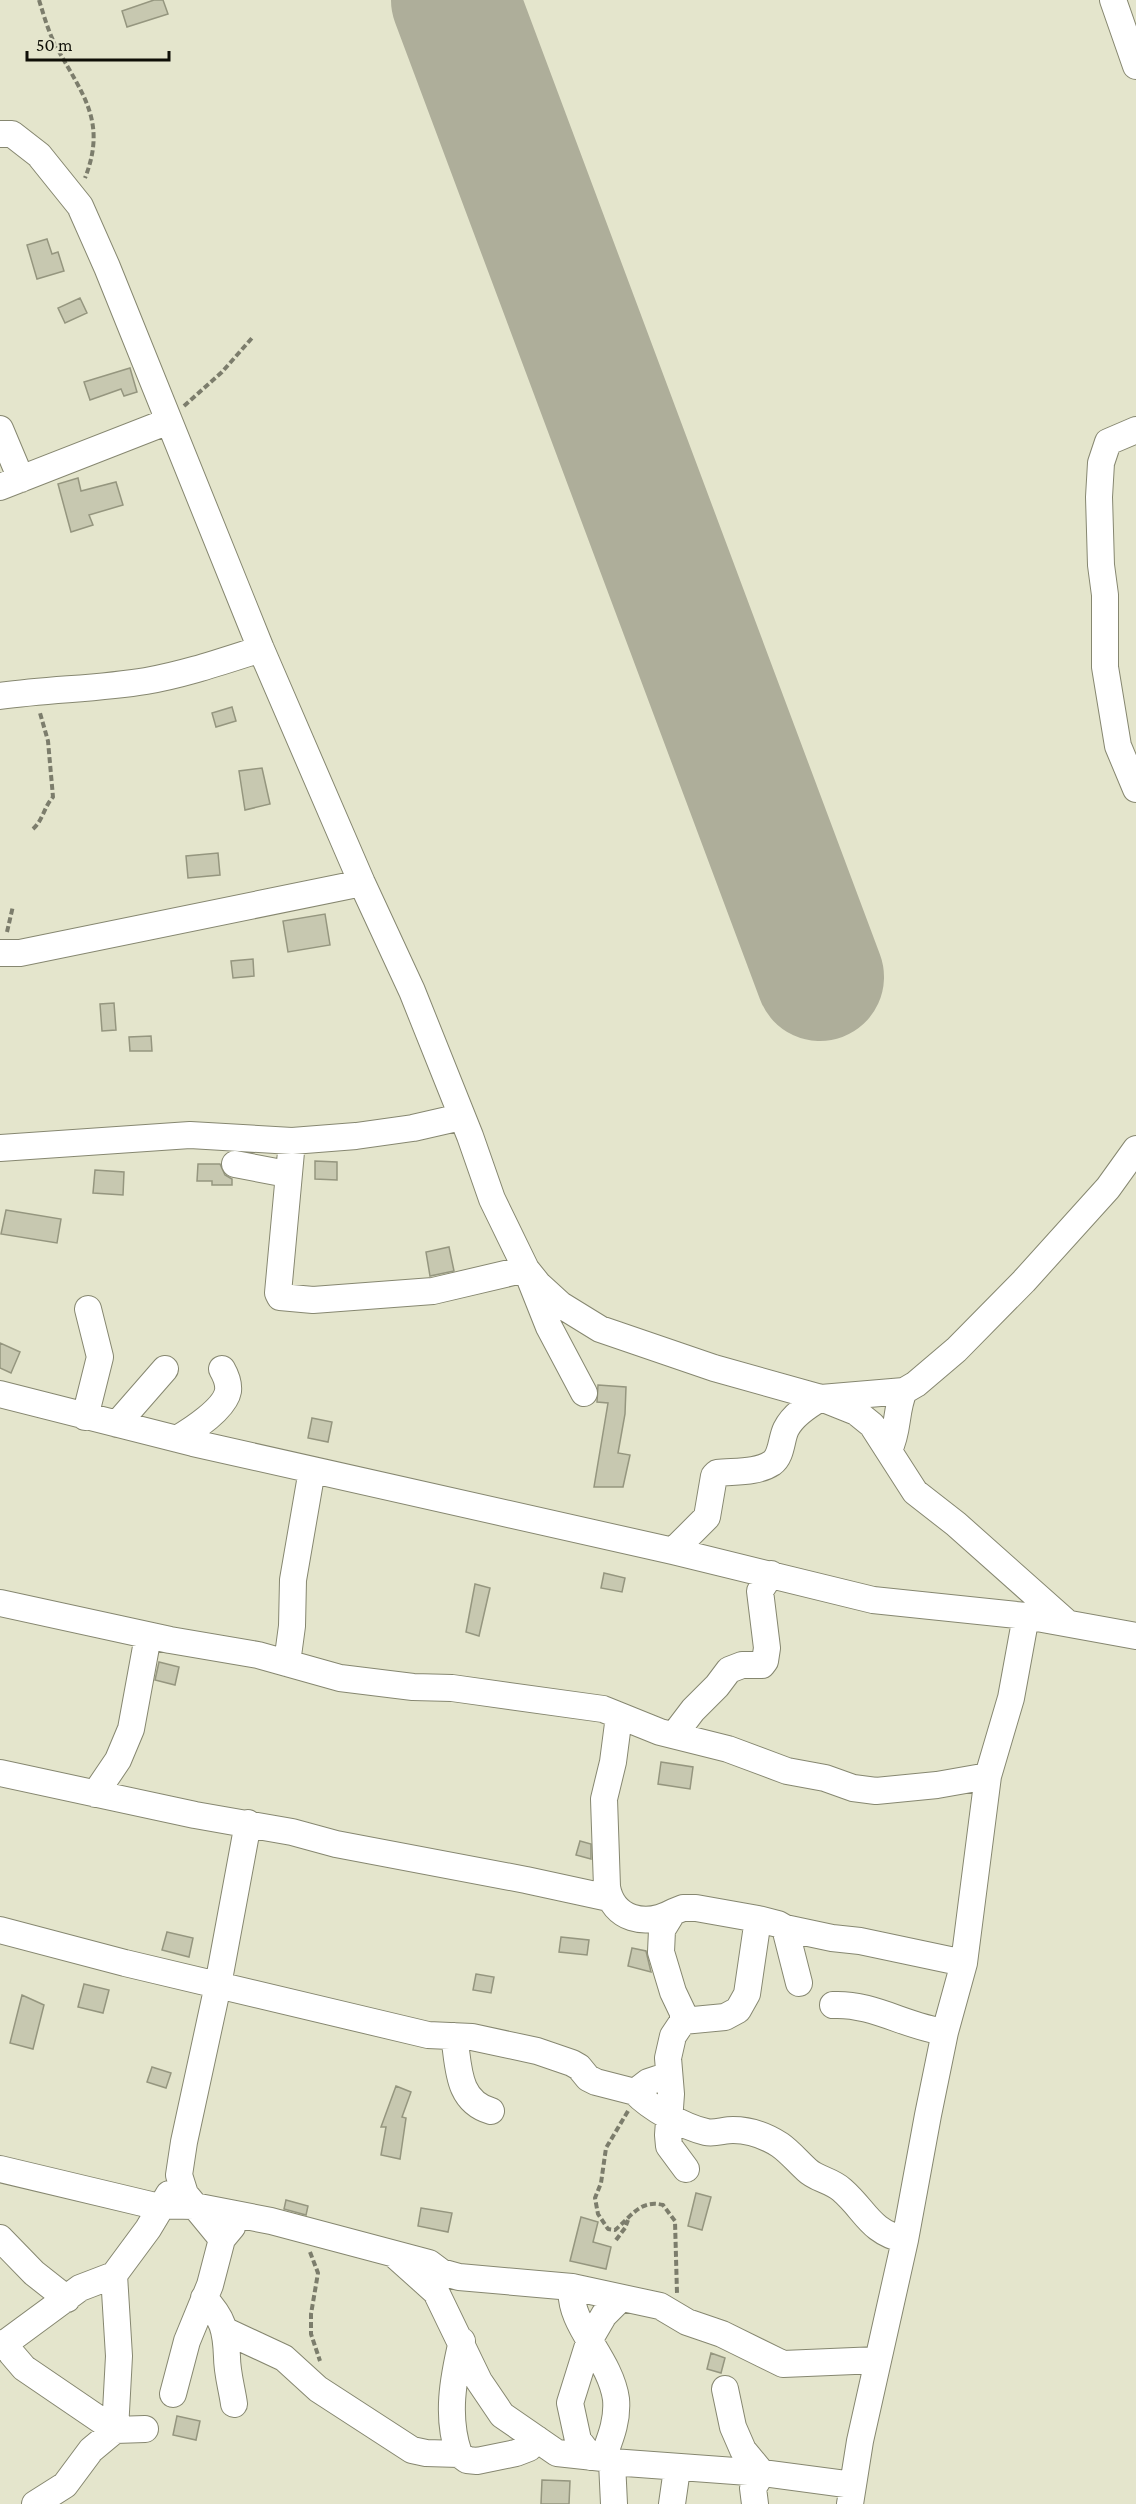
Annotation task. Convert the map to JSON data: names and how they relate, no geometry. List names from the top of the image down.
{
  "scale_bar": "50 m"
}
